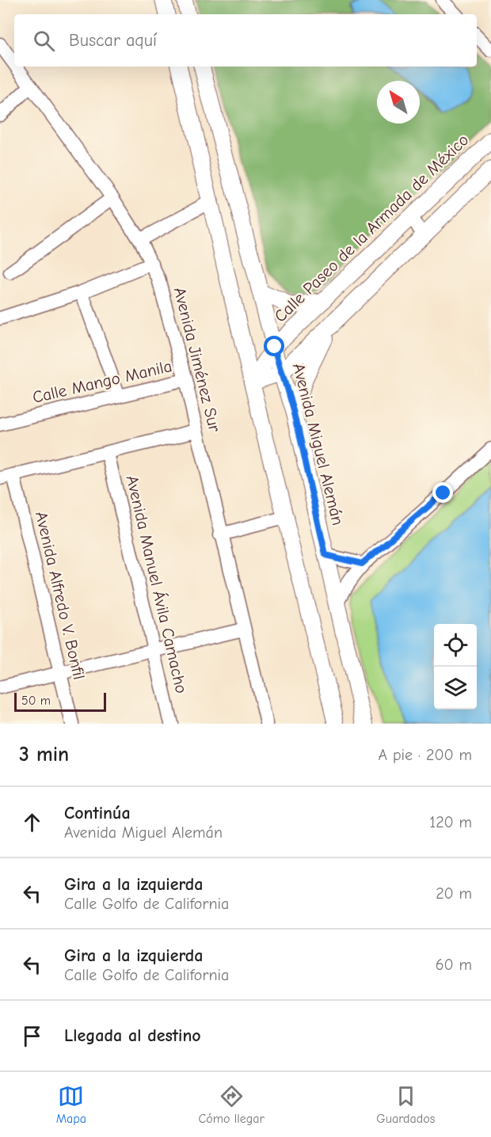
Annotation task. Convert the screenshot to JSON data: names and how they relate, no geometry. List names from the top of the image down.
{
  "streets": {
    "main road": ["Calle Paseo de la Armada de México", "Avenida Miguel Alemán"],
    "street": [
      "Avenida Jiménez Sur",
      "Calle Mango Manila",
      "Avenida Manuel Ávila Camacho",
      "Avenida Alfredo V. Bonfil"
    ]
  },
  "crossings": [
    ["Calle Paseo de la Armada de México", "Avenida Miguel Alemán"],
    ["Avenida Jiménez Sur", "Calle Mango Manila"]
  ],
  "scale_bar": "50 m",
  "north": "top left",
  "page": {
    "search": "Buscar aquí",
    "scale": "50 m",
    "heading": ["3 min", "A pie · 200 m"],
    "list": [
      ["Continúa", "Avenida Miguel Alemán", "120 m"],
      ["Gira a la izquierda", "Calle Golfo de California", "20 m"],
      ["Gira a la izquierda", "Calle Golfo de California", "60 m"],
      "Llegada al destino"
    ],
    "nav": ["Mapa", "Cómo llegar", "Guardados"]
  }
}
